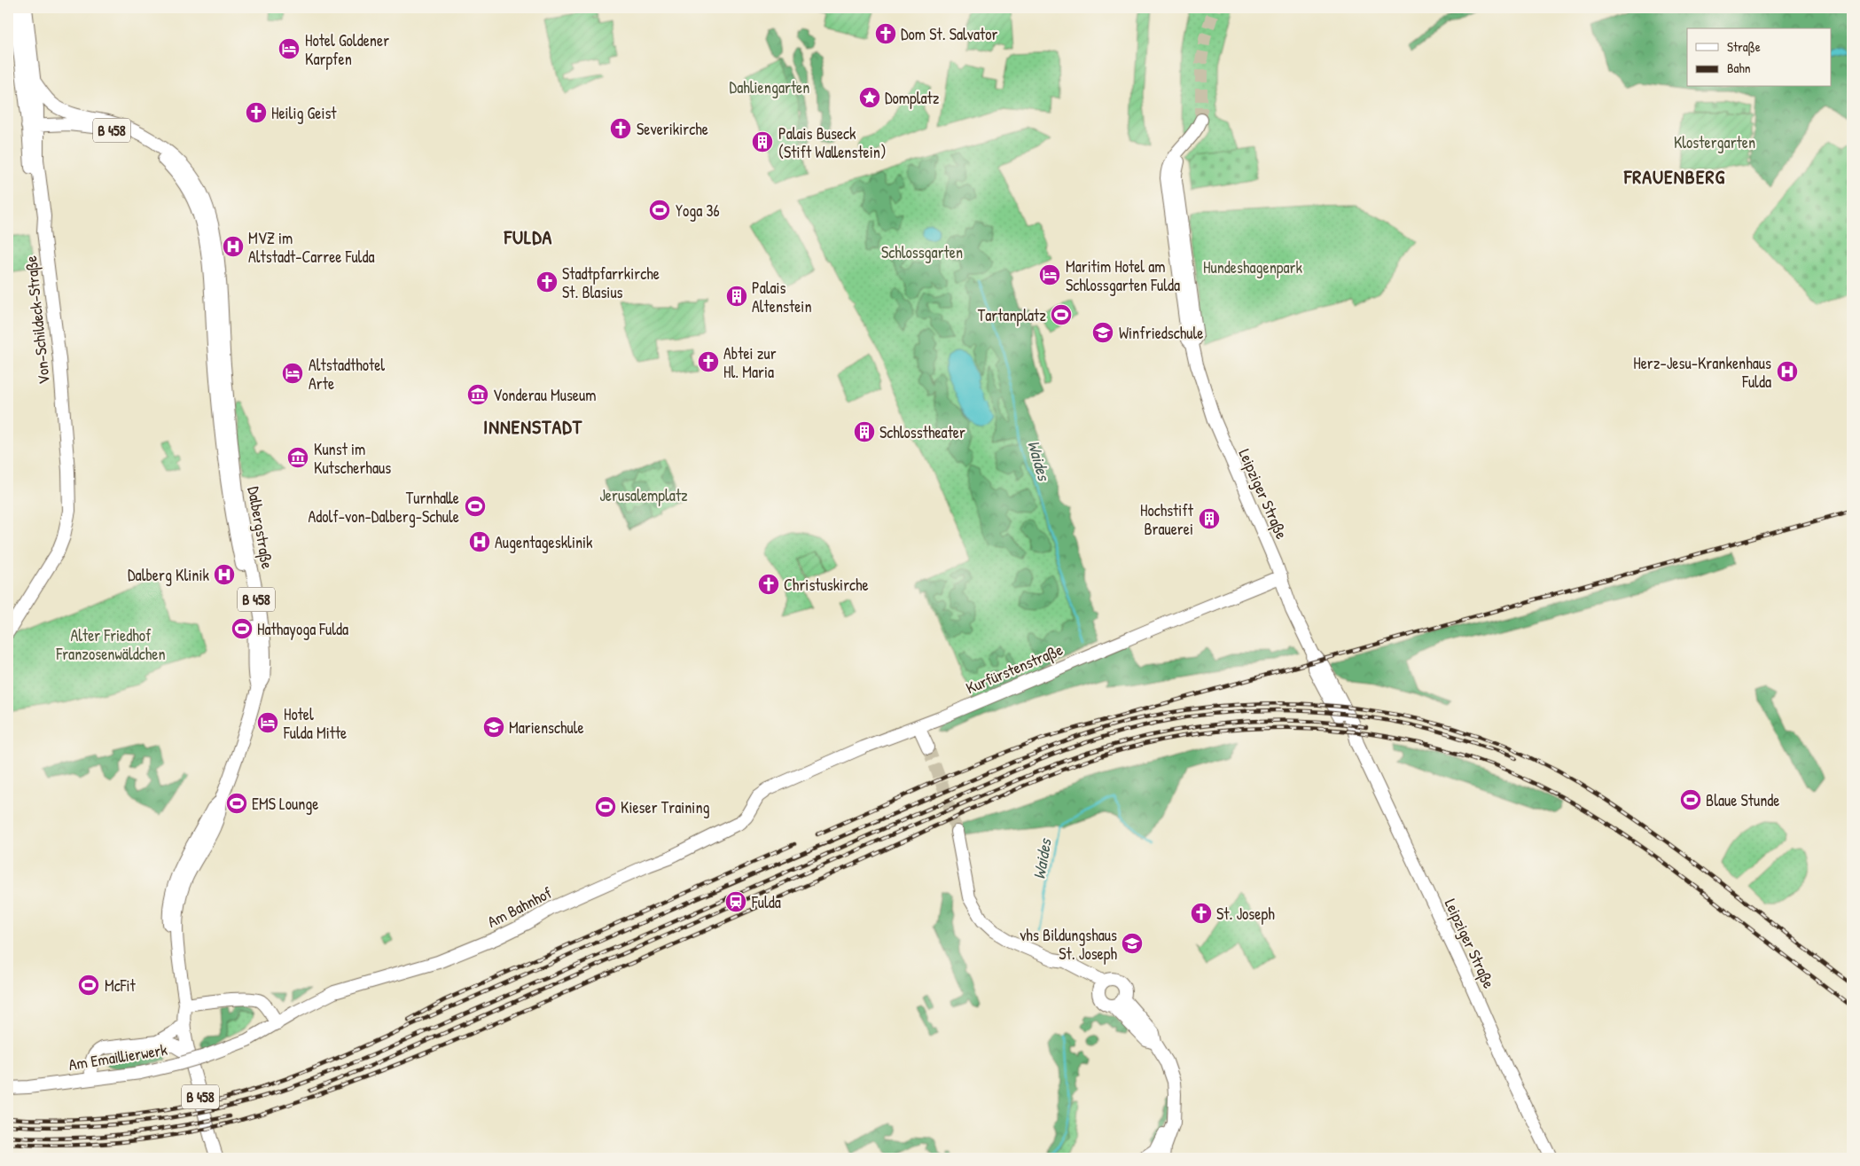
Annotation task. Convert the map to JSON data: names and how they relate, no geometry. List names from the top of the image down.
{
  "streets": {
    "main road": [
      "B 458",
      "Von-Schildeck-Straße",
      "Leipziger Straße",
      "Dalbergstraße",
      "Kurfürstenstraße",
      "Am Bahnhof",
      "Am Emaillierwerk"
    ]
  },
  "crossings": [
    ["B 458", "Von-Schildeck-Straße"],
    ["B 458", "Dalbergstraße"],
    ["Leipziger Straße", "Kurfürstenstraße"],
    ["Kurfürstenstraße", "Am Bahnhof"],
    ["Am Bahnhof", "Am Emaillierwerk"]
  ],
  "districts": ["FRAUENBERG", "FULDA", "INNENSTADT"],
  "water": ["Waides"],
  "parks": [
    "Dahliengarten",
    "Klostergarten",
    "Schlossgarten",
    "Hundeshagenpark",
    "Jerusalemplatz",
    "Alter Friedhof Franzosenwäldchen"
  ],
  "places": {
    "church": [
      "Dom St. Salvator",
      "Heilig Geist",
      "Severikirche",
      "Stadtpfarrkirche St. Blasius",
      "Abtei zur Hl. Maria",
      "Christuskirche",
      "St. Joseph"
    ],
    "hotel": [
      "Hotel Goldener Karpfen",
      "Maritim Hotel am Schlossgarten Fulda",
      "Altstadthotel Arte",
      "Hotel Fulda Mitte"
    ],
    "place": ["Domplatz"],
    "building": [
      "Palais Buseck (Stift Wallenstein)",
      "Palais Altenstein",
      "Schlosstheater",
      "Hochstift Brauerei"
    ],
    "sports": [
      "Yoga 36",
      "Tartanplatz",
      "Turnhalle Adolf-von-Dalberg-Schule",
      "Hathayoga Fulda",
      "Blaue Stunde",
      "EMS Lounge",
      "Kieser Training",
      "McFit"
    ],
    "hospital": [
      "MVZ im Altstadt-Carree Fulda",
      "Herz-Jesu-Krankenhaus Fulda",
      "Augentagesklinik",
      "Dalberg Klinik"
    ],
    "school or university": ["Winfriedschule", "Marienschule", "vhs Bildungshaus St. Joseph"],
    "museum": ["Vonderau Museum", "Kunst im Kutscherhaus"],
    "station": ["Fulda"]
  },
  "legend": ["Straße", "Bahn"]
}
